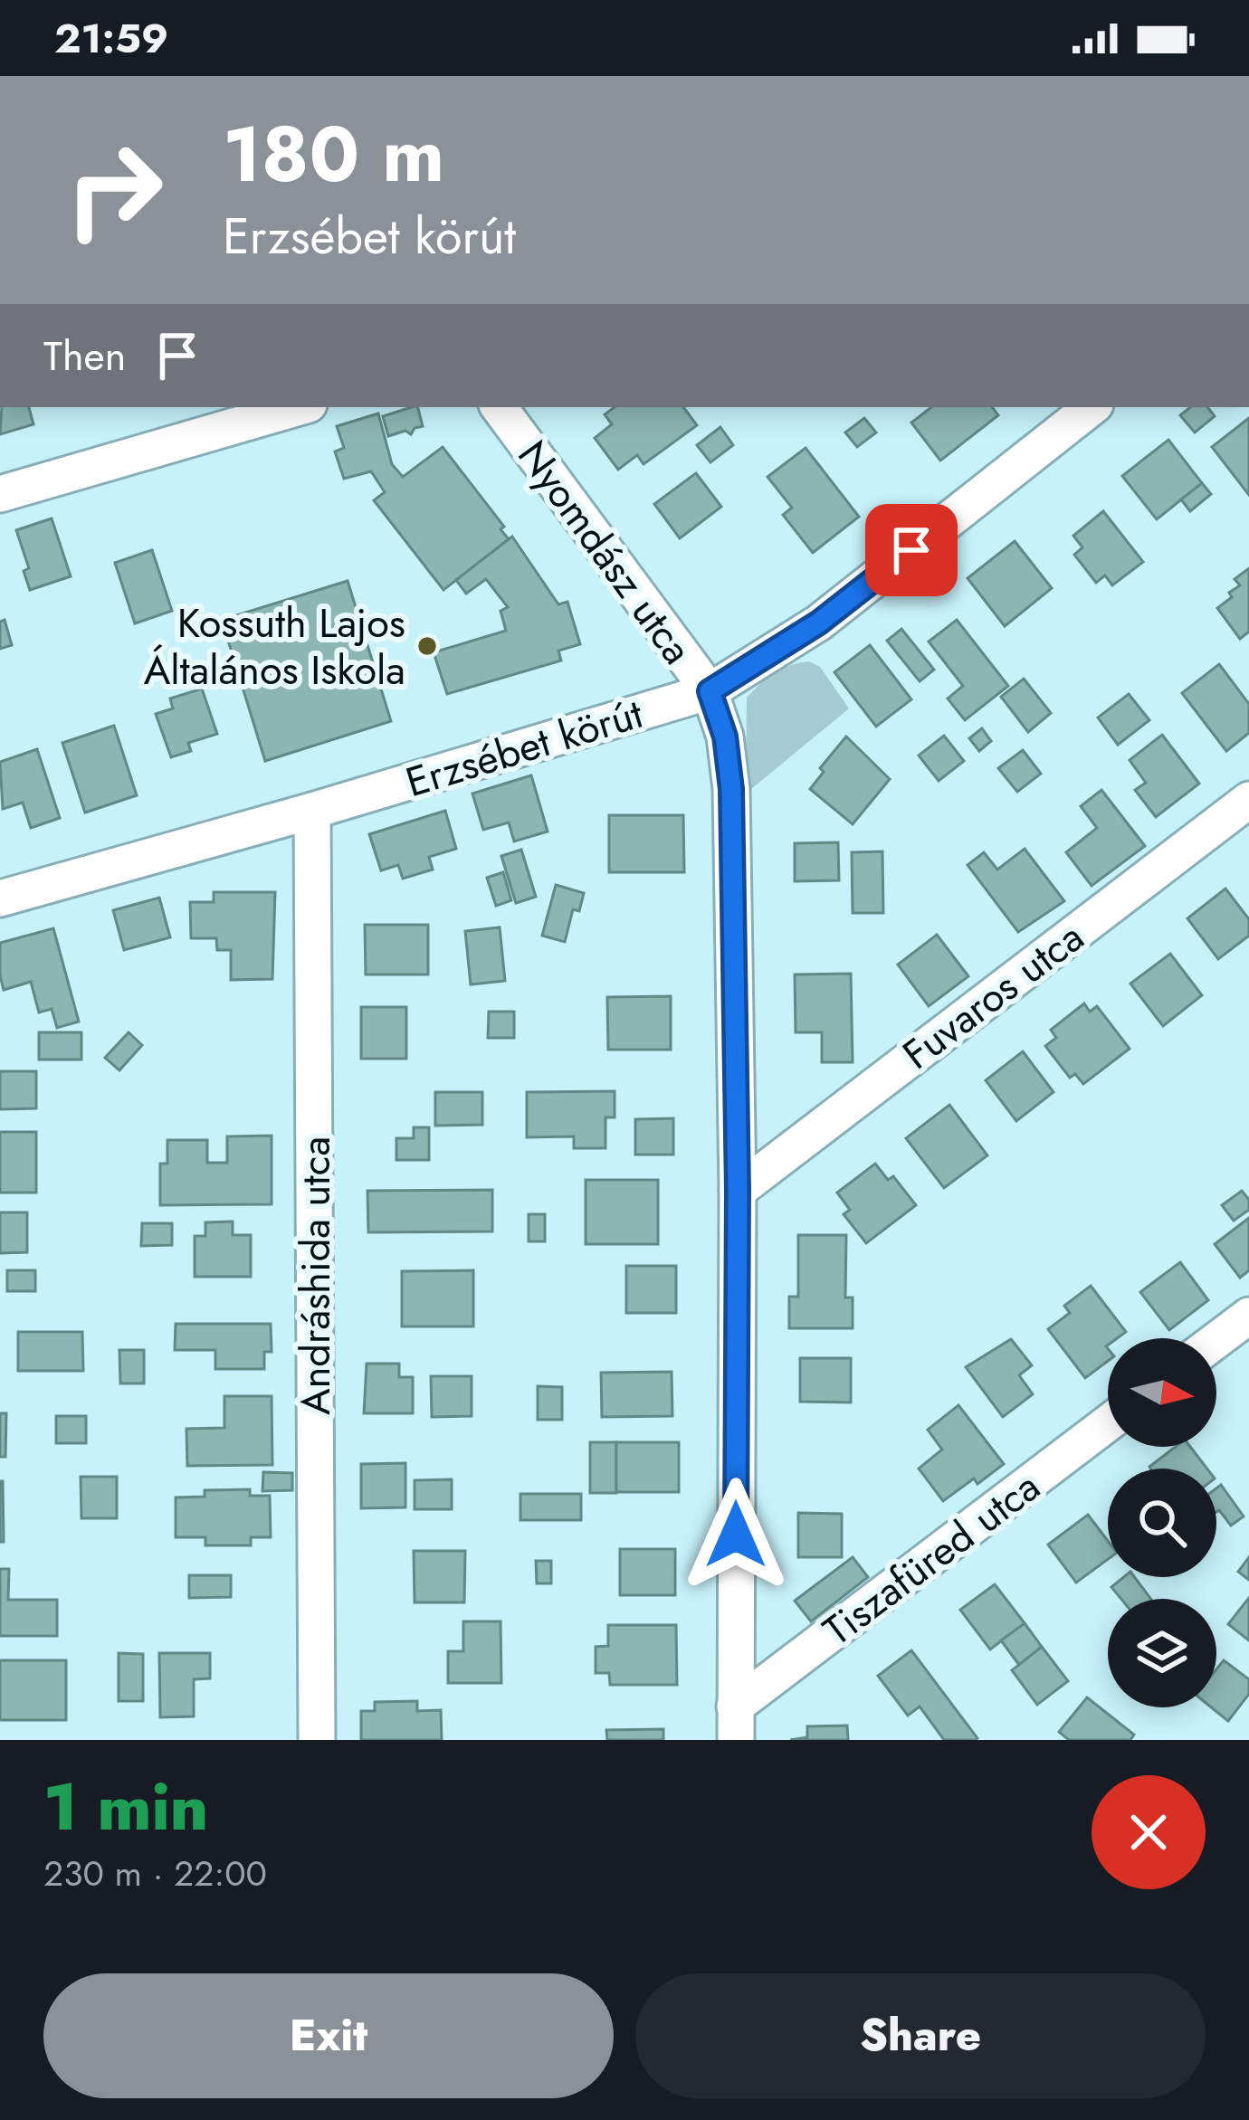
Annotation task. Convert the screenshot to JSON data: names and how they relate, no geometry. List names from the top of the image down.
{
  "streets": {
    "street": [
      "Nyomdász utca",
      "Erzsébet körút",
      "Fuvaros utca",
      "Andráshida utca",
      "Tiszafüred utca"
    ]
  },
  "crossings": [
    ["Nyomdász utca", "Erzsébet körút"],
    ["Nyomdász utca", "Fuvaros utca"],
    ["Nyomdász utca", "Tiszafüred utca"],
    ["Erzsébet körút", "Andráshida utca"]
  ],
  "places": ["Kossuth Lajos Általános Iskola"],
  "north": "right",
  "page": {
    "status": "21:59",
    "turn": ["180 m", "Erzsébet körút"],
    "then": "Then",
    "heading": ["1 min", "230 m · 22:00"],
    "buttons": ["Exit", "Share"]
  }
}
